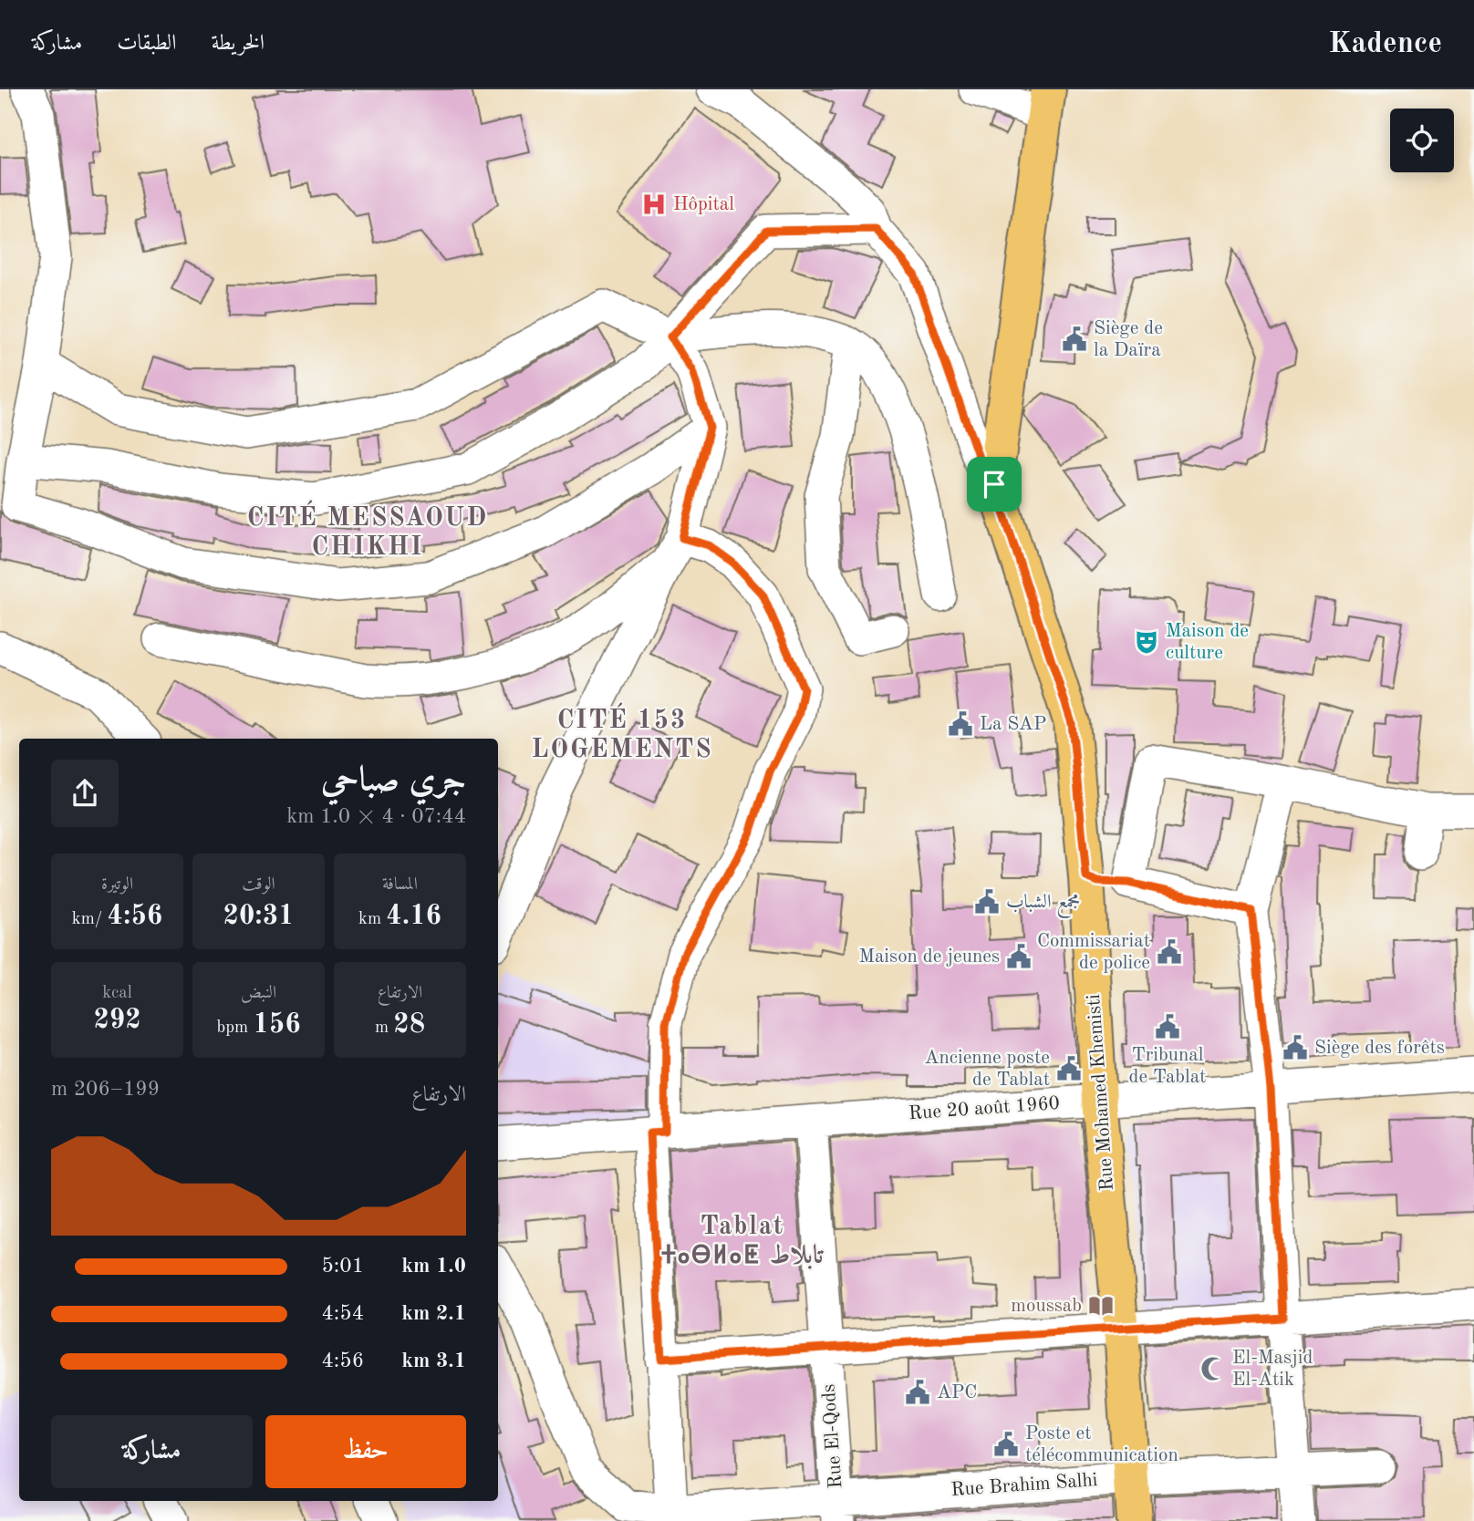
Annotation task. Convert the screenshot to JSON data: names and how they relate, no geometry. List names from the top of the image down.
{
  "streets": {
    "main road": ["Rue Mohamed Khemisti"],
    "street": ["Rue 20 août 1960", "Rue El-Qods", "Rue Brahim Salhi"]
  },
  "crossings": [
    ["Rue Mohamed Khemisti", "Rue 20 août 1960"],
    ["Rue Mohamed Khemisti", "Rue Brahim Salhi"],
    ["Rue 20 août 1960", "Rue El-Qods"],
    ["Rue El-Qods", "Rue Brahim Salhi"]
  ],
  "districts": ["CITÉ MESSAOUD CHIKHI", "CITÉ 153 LOGEMENTS", "Tablat ⵜⴰⴱⵍⴰⵟ تابلاط"],
  "places": {
    "hospital": ["Hôpital"],
    "public building": [
      "Siège de la Daïra",
      "La SAP",
      "مجمع الشباب",
      "Commissariat de police",
      "Maison de jeunes",
      "Tribunal de Tablat",
      "Siège des forêts",
      "Ancienne poste de Tablat",
      "APC",
      "Poste et télécommunication"
    ],
    "theatre": ["Maison de culture"],
    "library": ["moussab"],
    "mosque": ["El-Masjid El-Atik"]
  },
  "page": {
    "header": "Kadence",
    "nav": ["الخريطة", "الطبقات", "مشاركة"],
    "heading": ["جري صباحي", "07:44 · 4 × 1.0 km"],
    "stats": [
      ["المسافة", "4.16 km"],
      ["الوقت", "20:31"],
      ["الوتيرة", "4:56 /km"],
      ["الارتفاع", "28 m"],
      ["النبض", "156 bpm"],
      ["kcal", "292"]
    ],
    "chart": ["الارتفاع", "199–206 m"],
    "list": [
      {
        "name": "1.0 km",
        "note": "5:01"
      },
      {
        "name": "2.1 km",
        "note": "4:54"
      },
      {
        "name": "3.1 km",
        "note": "4:56"
      }
    ],
    "buttons": ["حفظ", "مشاركة"]
  }
}
